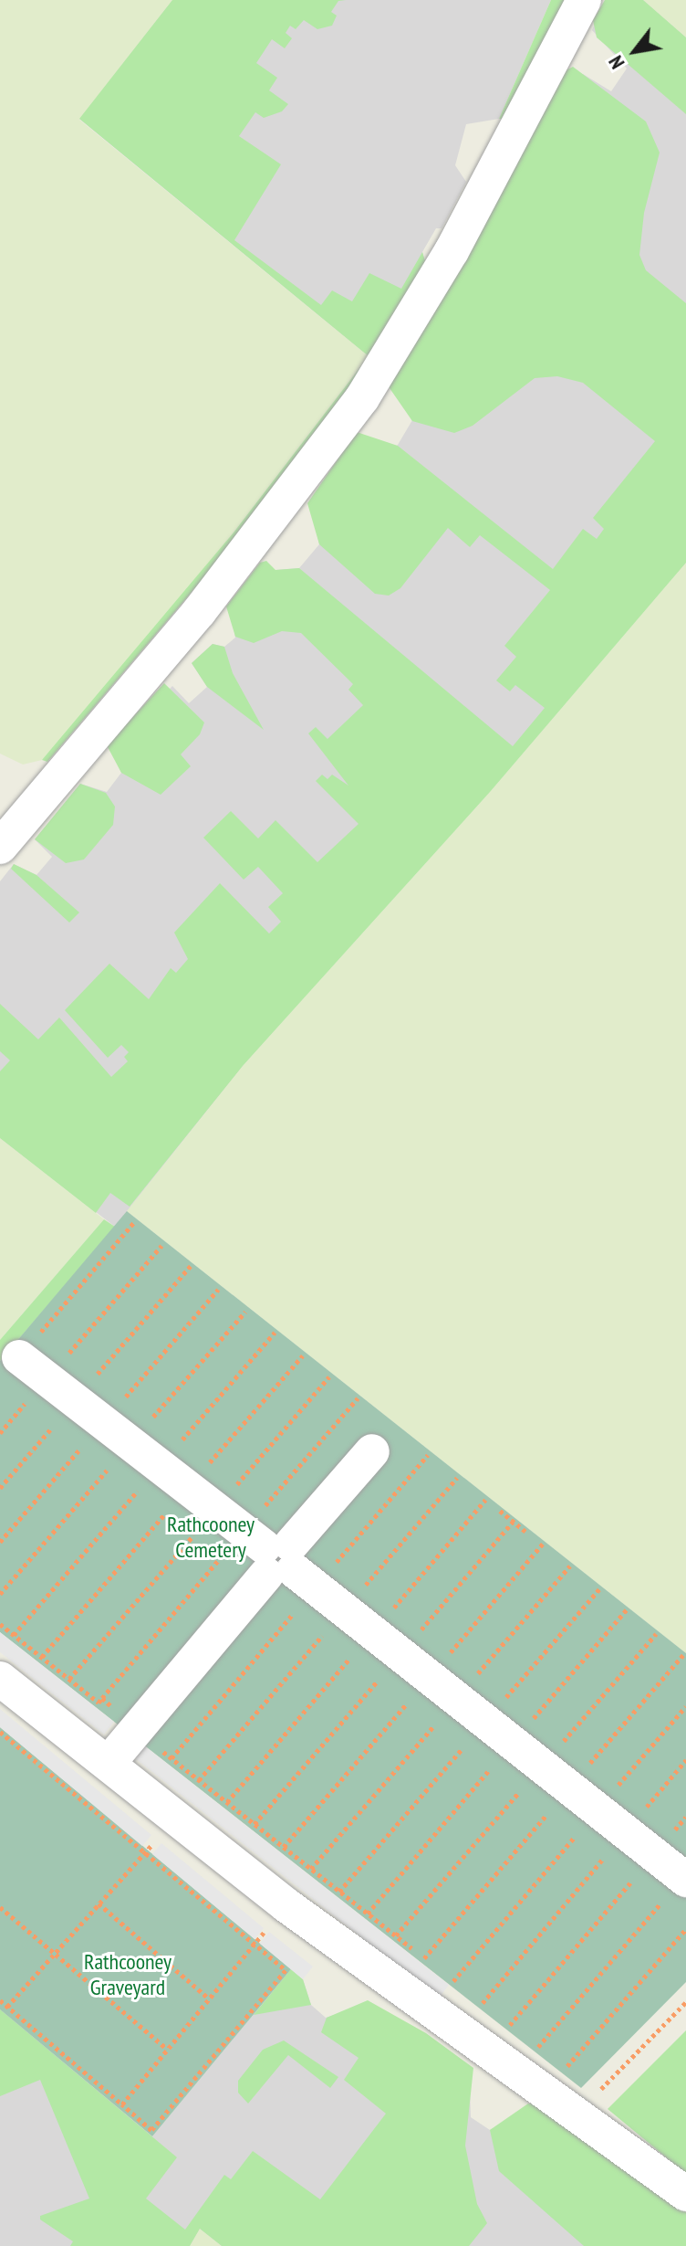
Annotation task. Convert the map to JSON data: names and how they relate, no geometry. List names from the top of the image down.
{
  "parks": ["Rathcooney Cemetery", "Rathcooney Graveyard"],
  "north": "bottom left"
}
